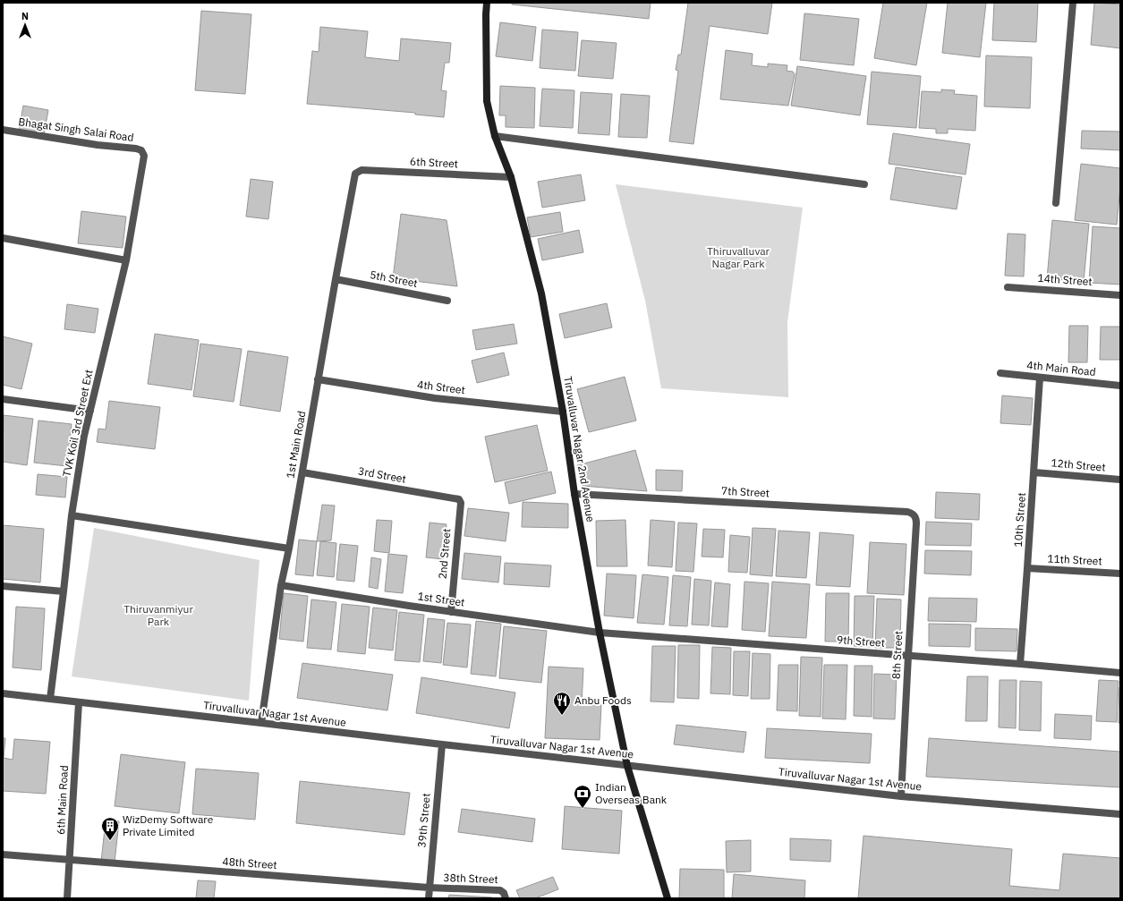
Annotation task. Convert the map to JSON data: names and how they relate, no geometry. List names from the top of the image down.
{
  "streets": {
    "street": [
      "Bhagat Singh Salai Road",
      "6th Street",
      "5th Street",
      "14th Street",
      "4th Main Road",
      "4th Street",
      "TVK Koil 3rd Street Ext",
      "1st Main Road",
      "Tiruvalluvar Nagar 2nd Avenue",
      "12th Street",
      "3rd Street",
      "7th Street",
      "10th Street",
      "2nd Street",
      "11th Street",
      "1st Street",
      "9th Street",
      "8th Street",
      "Tiruvalluvar Nagar 1st Avenue",
      "6th Main Road",
      "39th Street",
      "48th Street",
      "38th Street"
    ]
  },
  "crossings": [
    ["Bhagat Singh Salai Road", "TVK Koil 3rd Street Ext"],
    ["6th Street", "1st Main Road"],
    ["6th Street", "Tiruvalluvar Nagar 2nd Avenue"],
    ["5th Street", "1st Main Road"],
    ["4th Main Road", "10th Street"],
    ["4th Street", "1st Main Road"],
    ["4th Street", "Tiruvalluvar Nagar 2nd Avenue"],
    ["TVK Koil 3rd Street Ext", "Tiruvalluvar Nagar 1st Avenue"],
    ["1st Main Road", "3rd Street"],
    ["1st Main Road", "1st Street"],
    ["1st Main Road", "Tiruvalluvar Nagar 1st Avenue"],
    ["Tiruvalluvar Nagar 2nd Avenue", "7th Street"],
    ["Tiruvalluvar Nagar 2nd Avenue", "1st Street"],
    ["Tiruvalluvar Nagar 2nd Avenue", "9th Street"],
    ["Tiruvalluvar Nagar 2nd Avenue", "Tiruvalluvar Nagar 1st Avenue"],
    ["12th Street", "10th Street"],
    ["3rd Street", "2nd Street"],
    ["7th Street", "8th Street"],
    ["10th Street", "11th Street"],
    ["10th Street", "9th Street"],
    ["2nd Street", "1st Street"],
    ["1st Street", "9th Street"],
    ["9th Street", "8th Street"],
    ["8th Street", "Tiruvalluvar Nagar 1st Avenue"],
    ["Tiruvalluvar Nagar 1st Avenue", "6th Main Road"],
    ["Tiruvalluvar Nagar 1st Avenue", "39th Street"],
    ["6th Main Road", "48th Street"],
    ["39th Street", "48th Street"],
    ["39th Street", "38th Street"],
    ["48th Street", "38th Street"]
  ],
  "parks": ["Thiruvalluvar Nagar Park", "Thiruvanmiyur Park"],
  "places": {
    "restaurant": ["Anbu Foods"],
    "bank": ["Indian Overseas Bank"],
    "building": ["WizDemy Software Private Limited"]
  },
  "north": "top"
}
